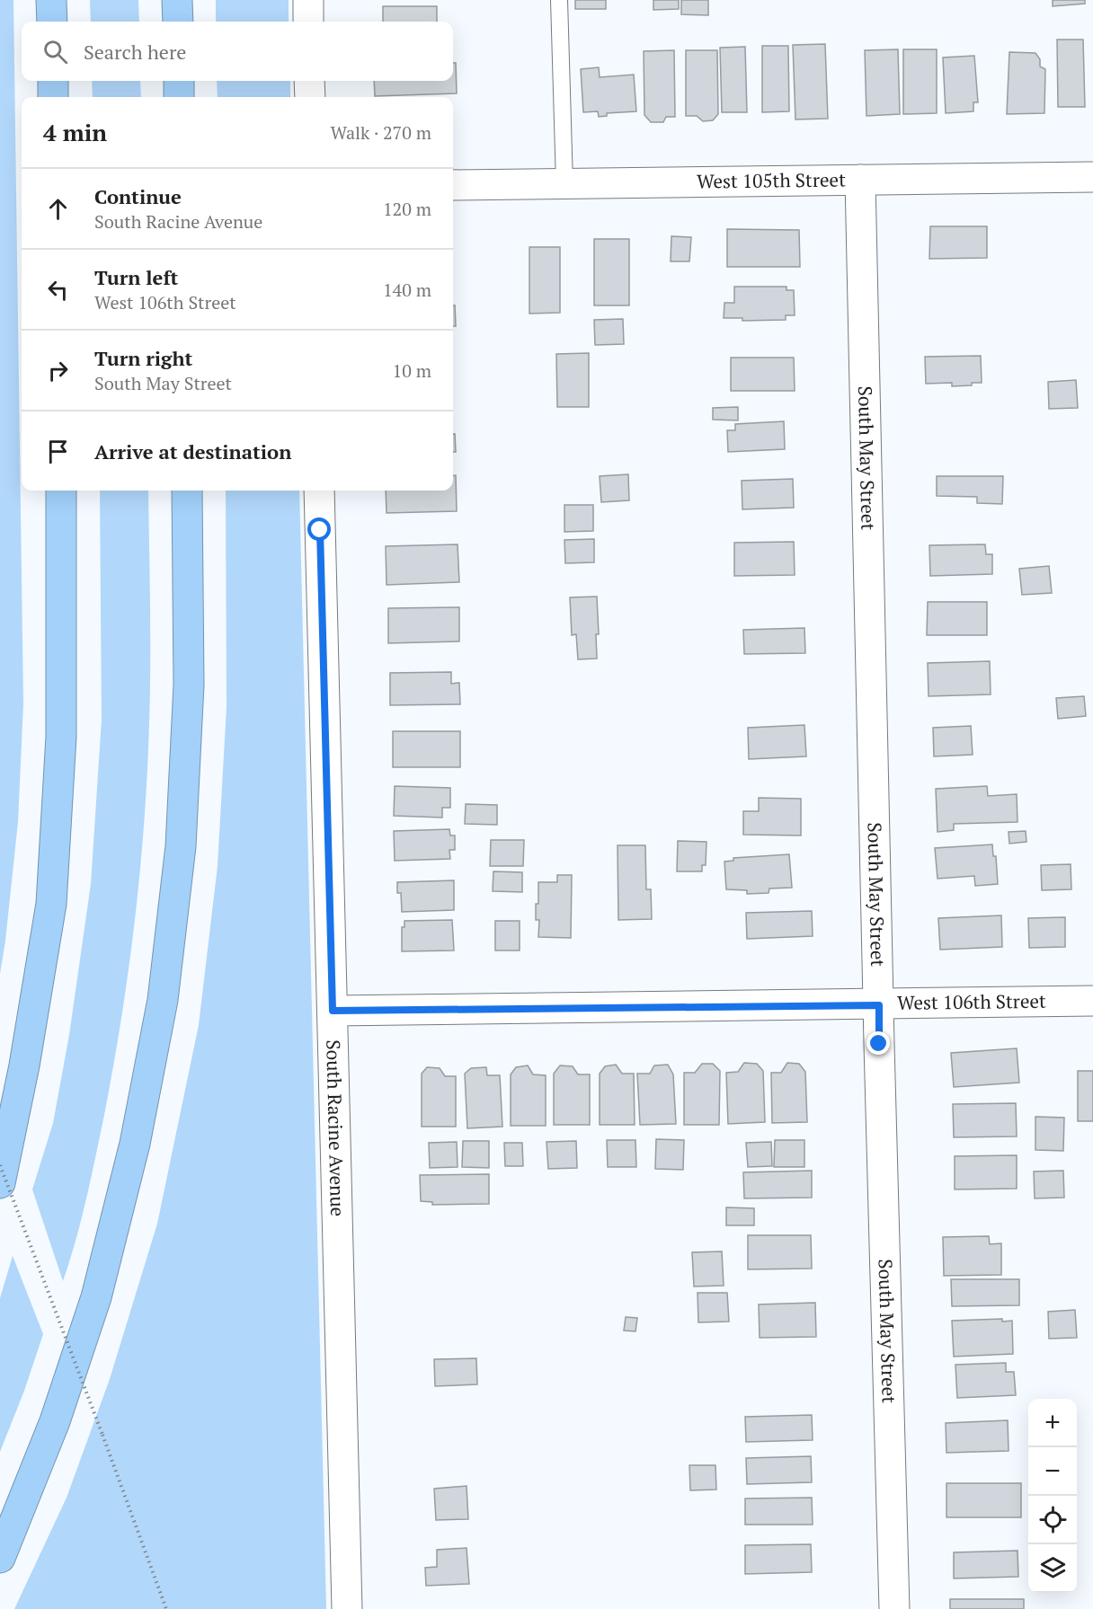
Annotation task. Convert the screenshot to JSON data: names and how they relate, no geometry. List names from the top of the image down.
{
  "streets": {
    "street": [
      "West 105th Street",
      "South May Street",
      "West 106th Street",
      "South Racine Avenue"
    ]
  },
  "crossings": [
    ["West 105th Street", "South May Street"],
    ["South May Street", "West 106th Street"],
    ["West 106th Street", "South Racine Avenue"]
  ],
  "page": {
    "search": "Search here",
    "heading": ["4 min", "Walk · 270 m"],
    "list": [
      ["Continue", "South Racine Avenue", "120 m"],
      ["Turn left", "West 106th Street", "140 m"],
      ["Turn right", "South May Street", "10 m"],
      "Arrive at destination"
    ],
    "map_buttons": ["+", "−"]
  }
}
